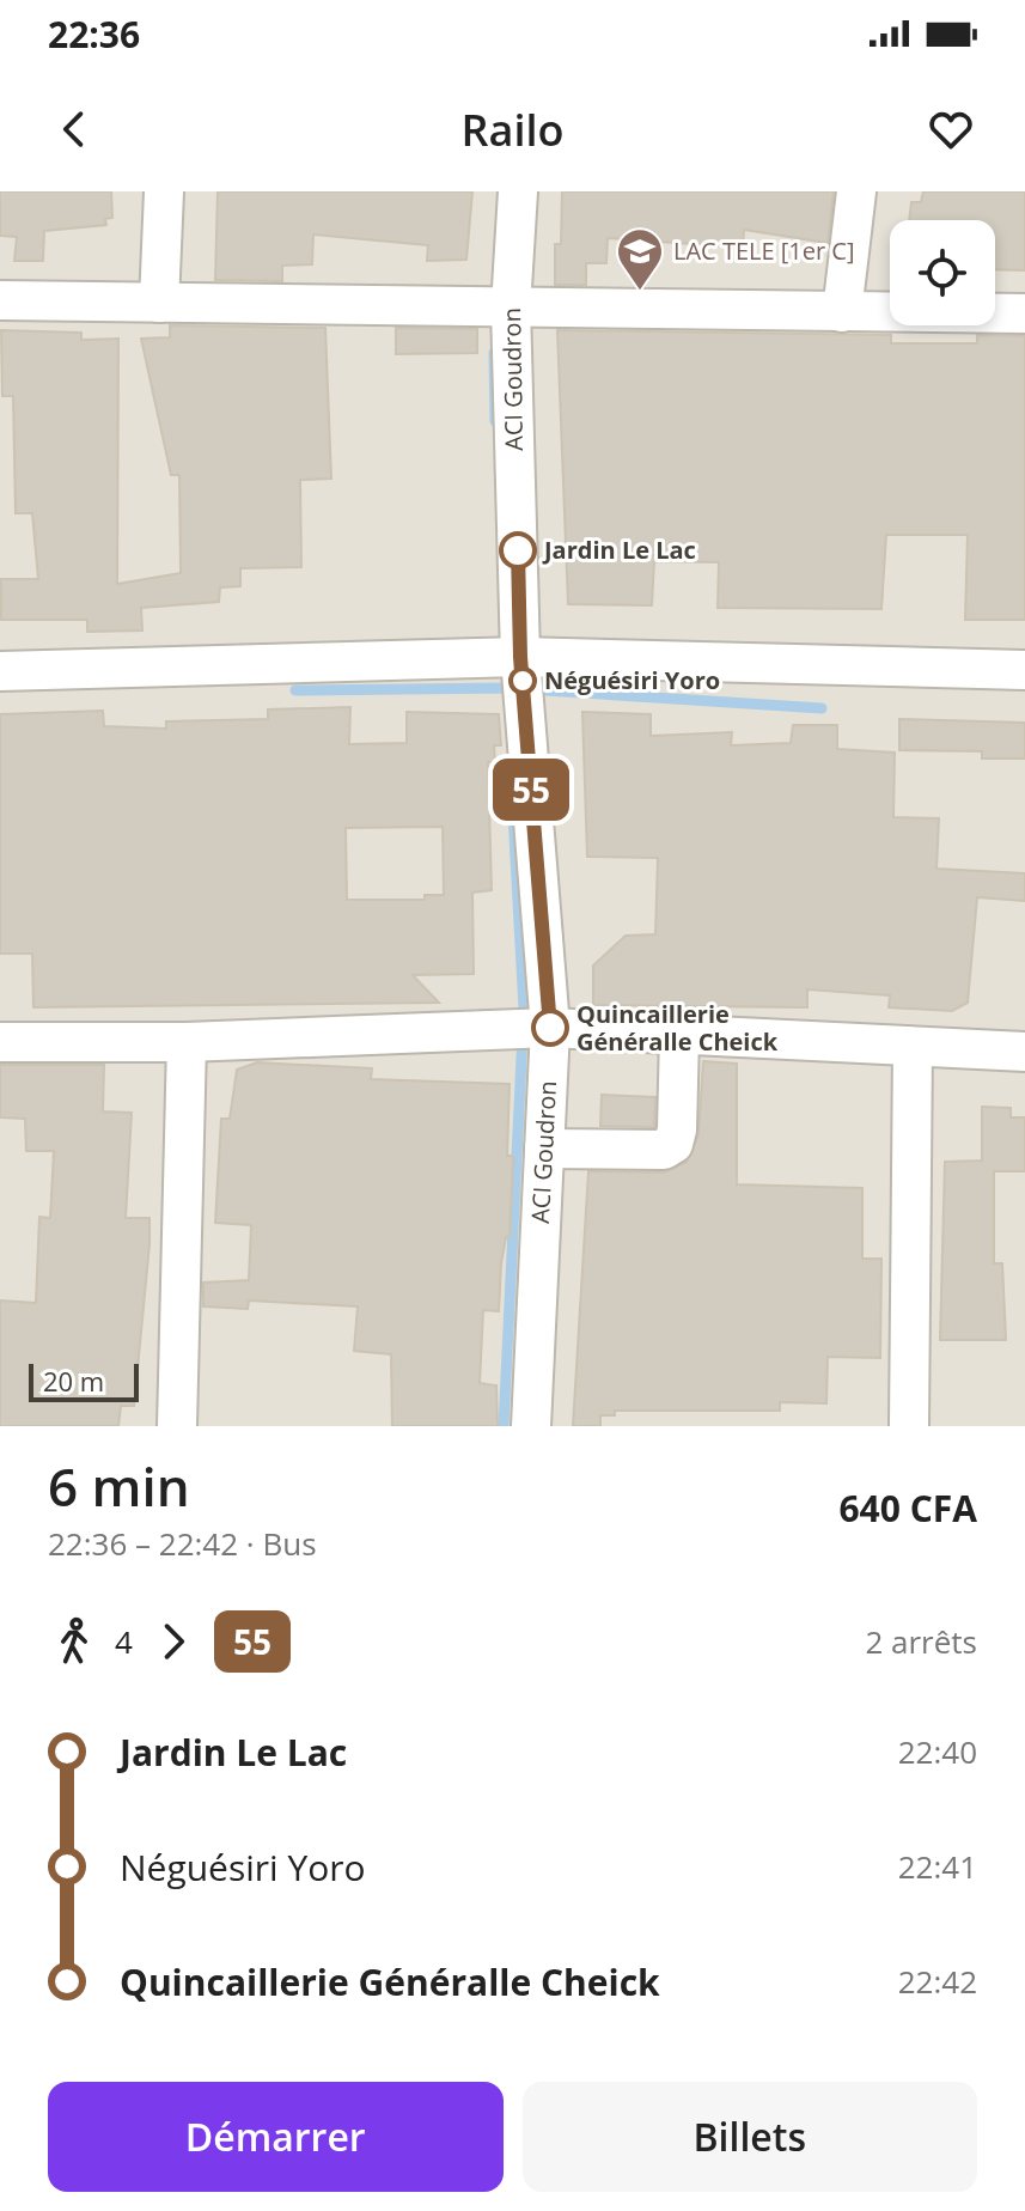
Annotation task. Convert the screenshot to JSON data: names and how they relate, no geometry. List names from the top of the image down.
{
  "streets": {
    "street": ["ACI Goudron"]
  },
  "places": {
    "school or university": ["LAC TELE [1er C]"],
    "other": ["Jardin Le Lac", "Néguésiri Yoro", "Quincaillerie Généralle Cheick"]
  },
  "lines": ["bus line 55"],
  "scale_bar": "20 m",
  "page": {
    "status": "22:36",
    "header": "Railo",
    "on_map": "55",
    "scale": "20 m",
    "heading": ["6 min", "22:36 – 22:42 · Bus", "640 CFA"],
    "legs": ["4", "55", "2 arrêts"],
    "list": [
      {
        "name": "Jardin Le Lac",
        "value": "22:40"
      },
      {
        "name": "Néguésiri Yoro",
        "value": "22:41"
      },
      {
        "name": "Quincaillerie Généralle Cheick",
        "value": "22:42"
      }
    ],
    "buttons": ["Démarrer", "Billets"]
  }
}
